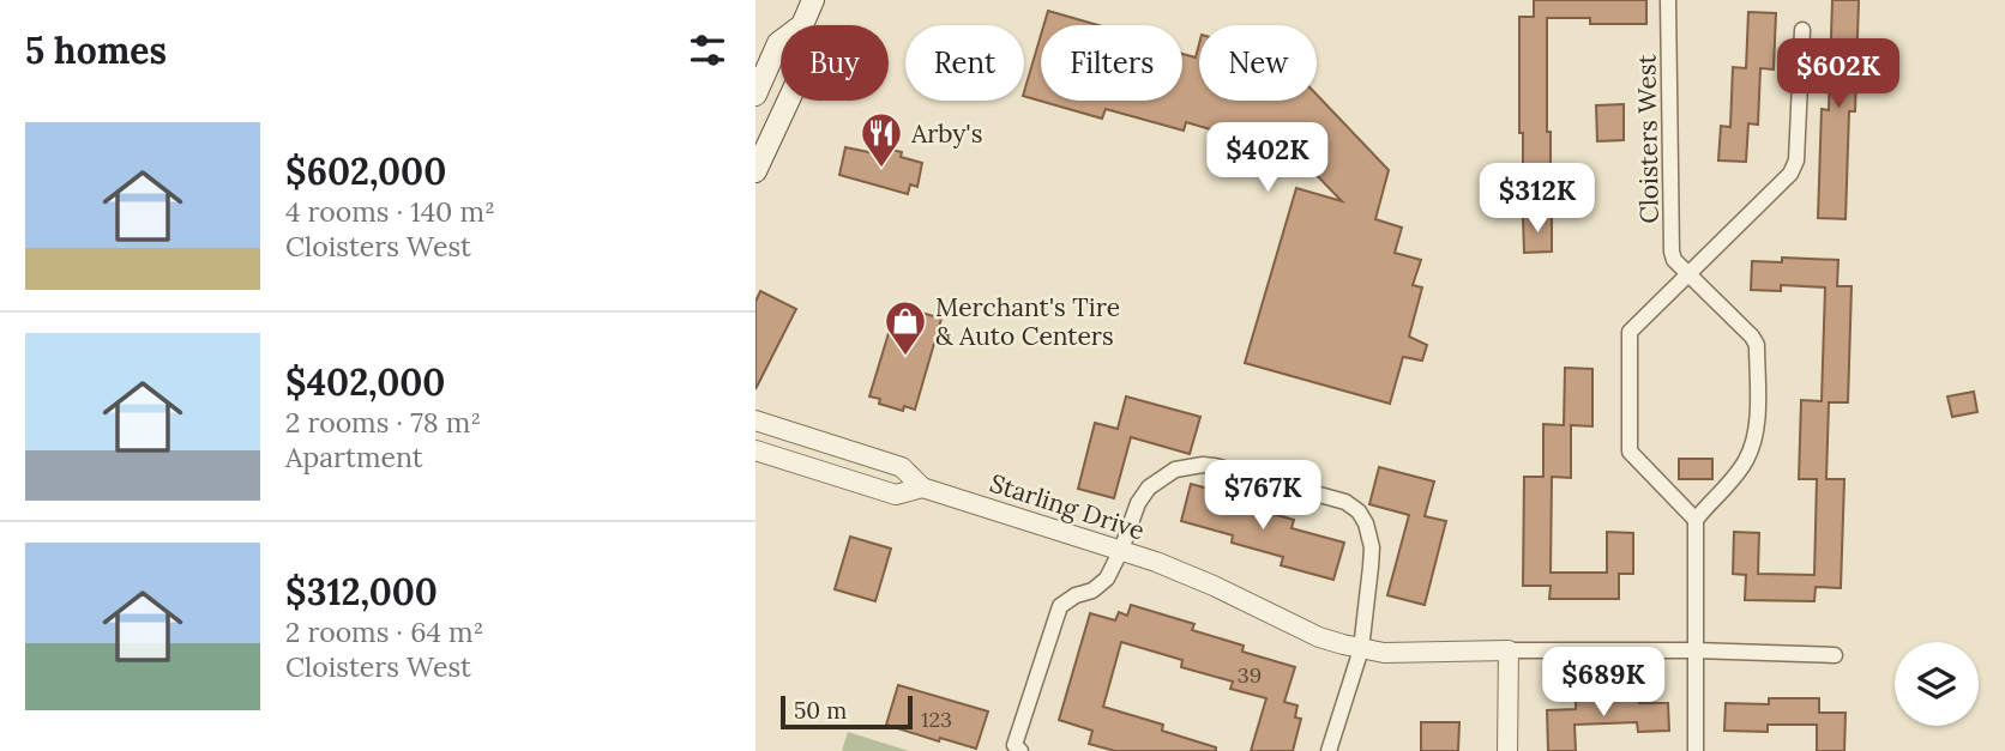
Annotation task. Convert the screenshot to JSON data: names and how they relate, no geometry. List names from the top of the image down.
{
  "streets": {
    "street": ["Cloisters West", "Starling Drive"]
  },
  "places": {
    "restaurant": ["Arby's"],
    "shop": ["Merchant's Tire & Auto Centers"]
  },
  "house_numbers": ["39", "123"],
  "scale_bar": "50 m",
  "page": {
    "heading": "5 homes",
    "chip": [
      "Buy",
      "Rent",
      "Filters",
      "New"
    ],
    "price": [
      "$602K",
      "$402K",
      "$312K",
      "$767K",
      "$689K"
    ],
    "list": [
      {
        "name": "$602,000",
        "note": "4 rooms · 140 m² · Cloisters West"
      },
      {
        "name": "$402,000",
        "note": "2 rooms · 78 m² · Apartment"
      },
      {
        "name": "$312,000",
        "note": "2 rooms · 64 m² · Cloisters West"
      }
    ],
    "scale": "50 m"
  }
}
